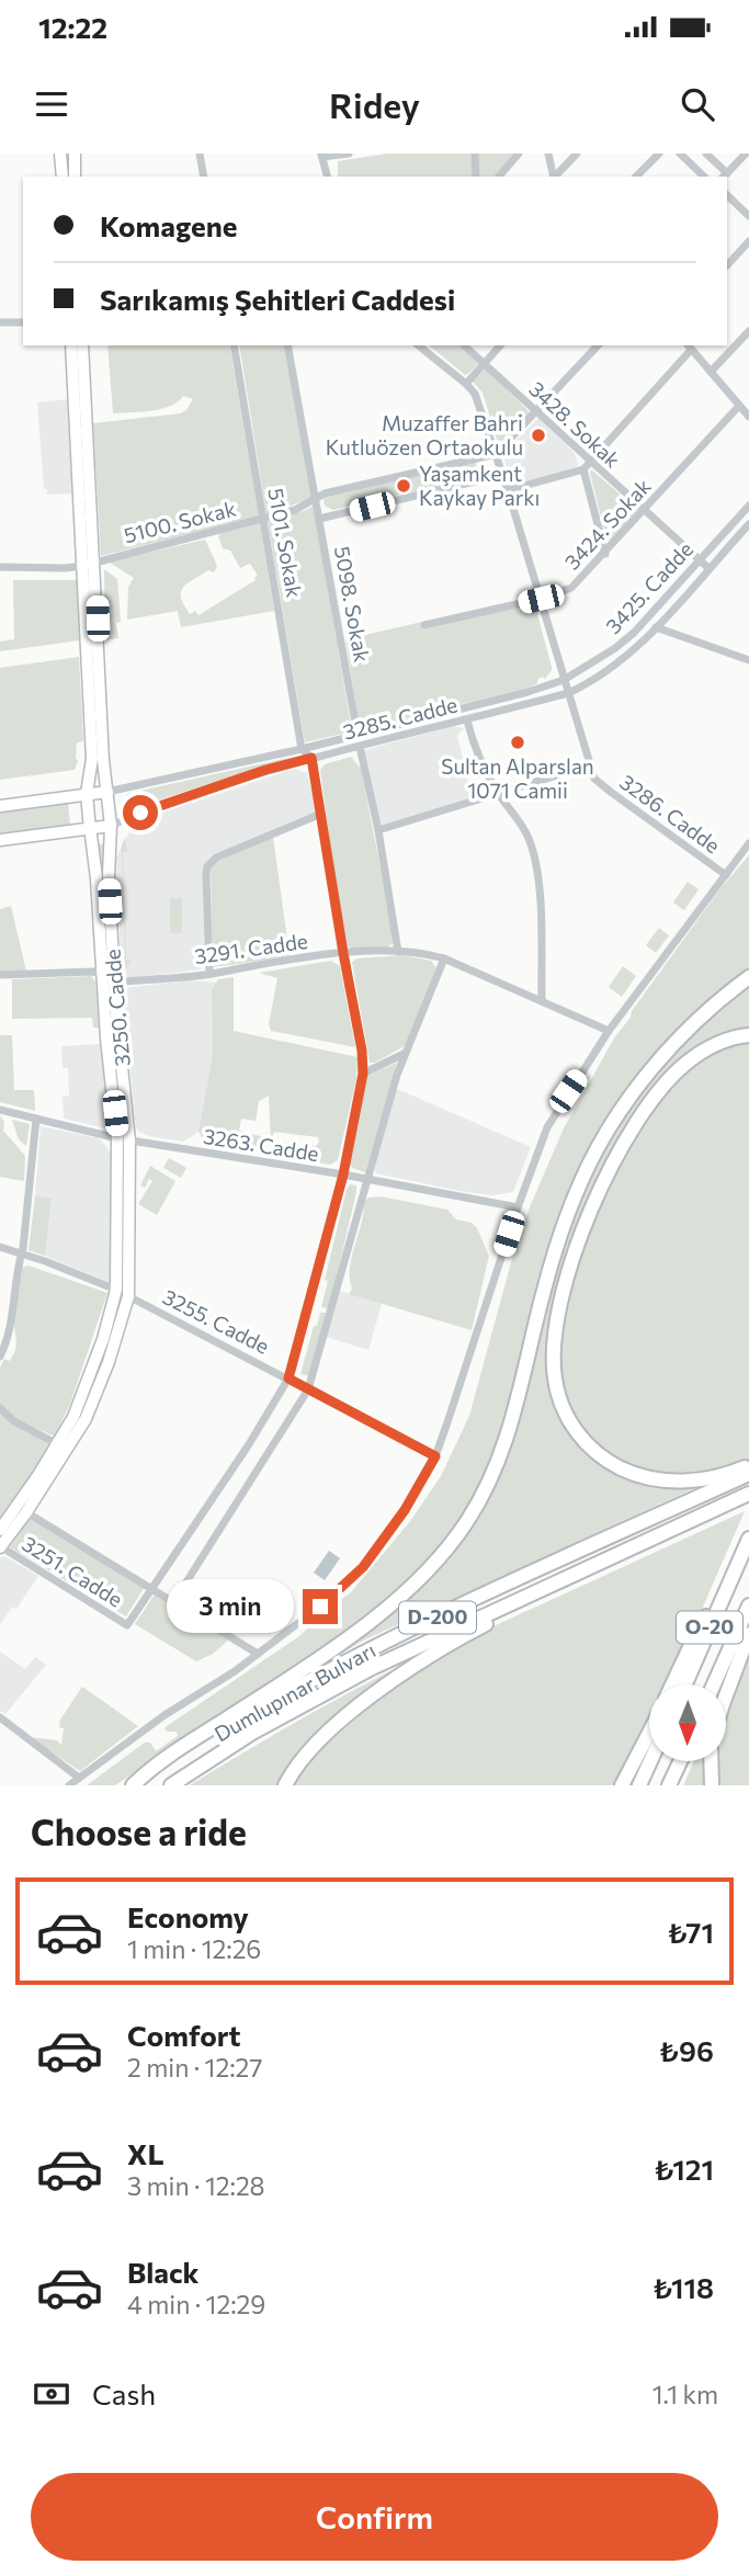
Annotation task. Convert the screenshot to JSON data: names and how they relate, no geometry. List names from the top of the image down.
{
  "streets": {
    "highway": ["D-200", "O-20", "Dumlupınar Bulvarı"],
    "street": [
      "3428. Sokak",
      "5100. Sokak",
      "3424. Sokak",
      "5101. Sokak",
      "3425. Cadde",
      "5098. Sokak",
      "3285. Cadde",
      "3286. Cadde",
      "3291. Cadde",
      "3250. Cadde",
      "3263. Cadde",
      "3255. Cadde",
      "3251. Cadde"
    ]
  },
  "crossings": [
    ["3428. Sokak", "3424. Sokak"],
    ["3428. Sokak", "3425. Cadde"],
    ["5100. Sokak", "5101. Sokak"],
    ["5100. Sokak", "5098. Sokak"],
    ["5100. Sokak", "3286. Cadde"],
    ["5100. Sokak", "3250. Cadde"],
    ["3424. Sokak", "3286. Cadde"],
    ["5101. Sokak", "3285. Cadde"],
    ["3425. Cadde", "3285. Cadde"],
    ["3425. Cadde", "3286. Cadde"],
    ["5098. Sokak", "3285. Cadde"],
    ["3285. Cadde", "3286. Cadde"],
    ["3285. Cadde", "3250. Cadde"],
    ["3291. Cadde", "3250. Cadde"],
    ["3250. Cadde", "3263. Cadde"],
    ["3250. Cadde", "3255. Cadde"],
    ["3250. Cadde", "3251. Cadde"]
  ],
  "places": ["Muzaffer Bahri Kutluözen Ortaokulu", "Yaşamkent Kaykay Parkı", "Sultan Alparslan 1071 Camii"],
  "north": "bottom",
  "page": {
    "status": "12:22",
    "header": "Ridey",
    "banner": ["Komagene", "Sarıkamış Şehitleri Caddesi"],
    "bubble": "3 min",
    "heading": "Choose a ride",
    "list": [
      {
        "name": "Economy",
        "note": "1 min · 12:26",
        "value": "₺71"
      },
      {
        "name": "Comfort",
        "note": "2 min · 12:27",
        "value": "₺96"
      },
      {
        "name": "XL",
        "note": "3 min · 12:28",
        "value": "₺121"
      },
      {
        "name": "Black",
        "note": "4 min · 12:29",
        "value": "₺118"
      }
    ],
    "pay": ["Cash", "1.1 km"],
    "buttons": "Confirm"
  }
}
